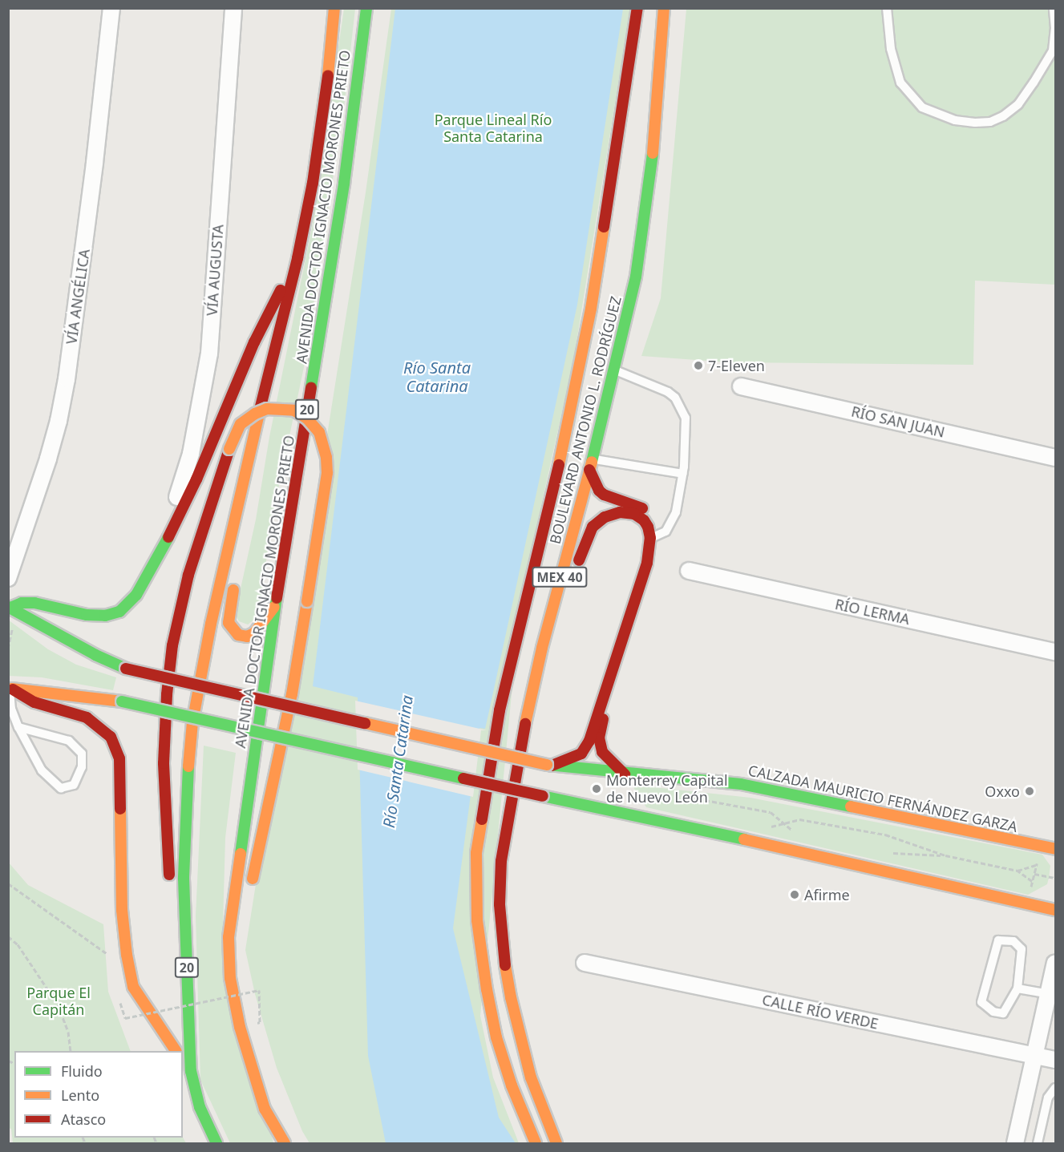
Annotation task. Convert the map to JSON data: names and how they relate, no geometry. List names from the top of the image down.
{
  "streets": {
    "main road": [
      "AVENIDA DOCTOR IGNACIO MORONES PRIETO",
      "20",
      "BOULEVARD ANTONIO L. RODRÍGUEZ",
      "MEX 40",
      "CALZADA MAURICIO FERNÁNDEZ GARZA"
    ],
    "street": [
      "VÍA AUGUSTA",
      "VÍA ANGÉLICA",
      "RÍO SAN JUAN",
      "RÍO LERMA",
      "CALLE RÍO VERDE"
    ]
  },
  "water": ["Río Santa Catarina"],
  "parks": ["Parque Lineal Río Santa Catarina", "Parque El Capitán"],
  "places": [
    "7-Eleven",
    "Monterrey Capital de Nuevo León",
    "Oxxo",
    "Afirme"
  ],
  "legend": ["Fluido", "Lento", "Atasco"]
}
